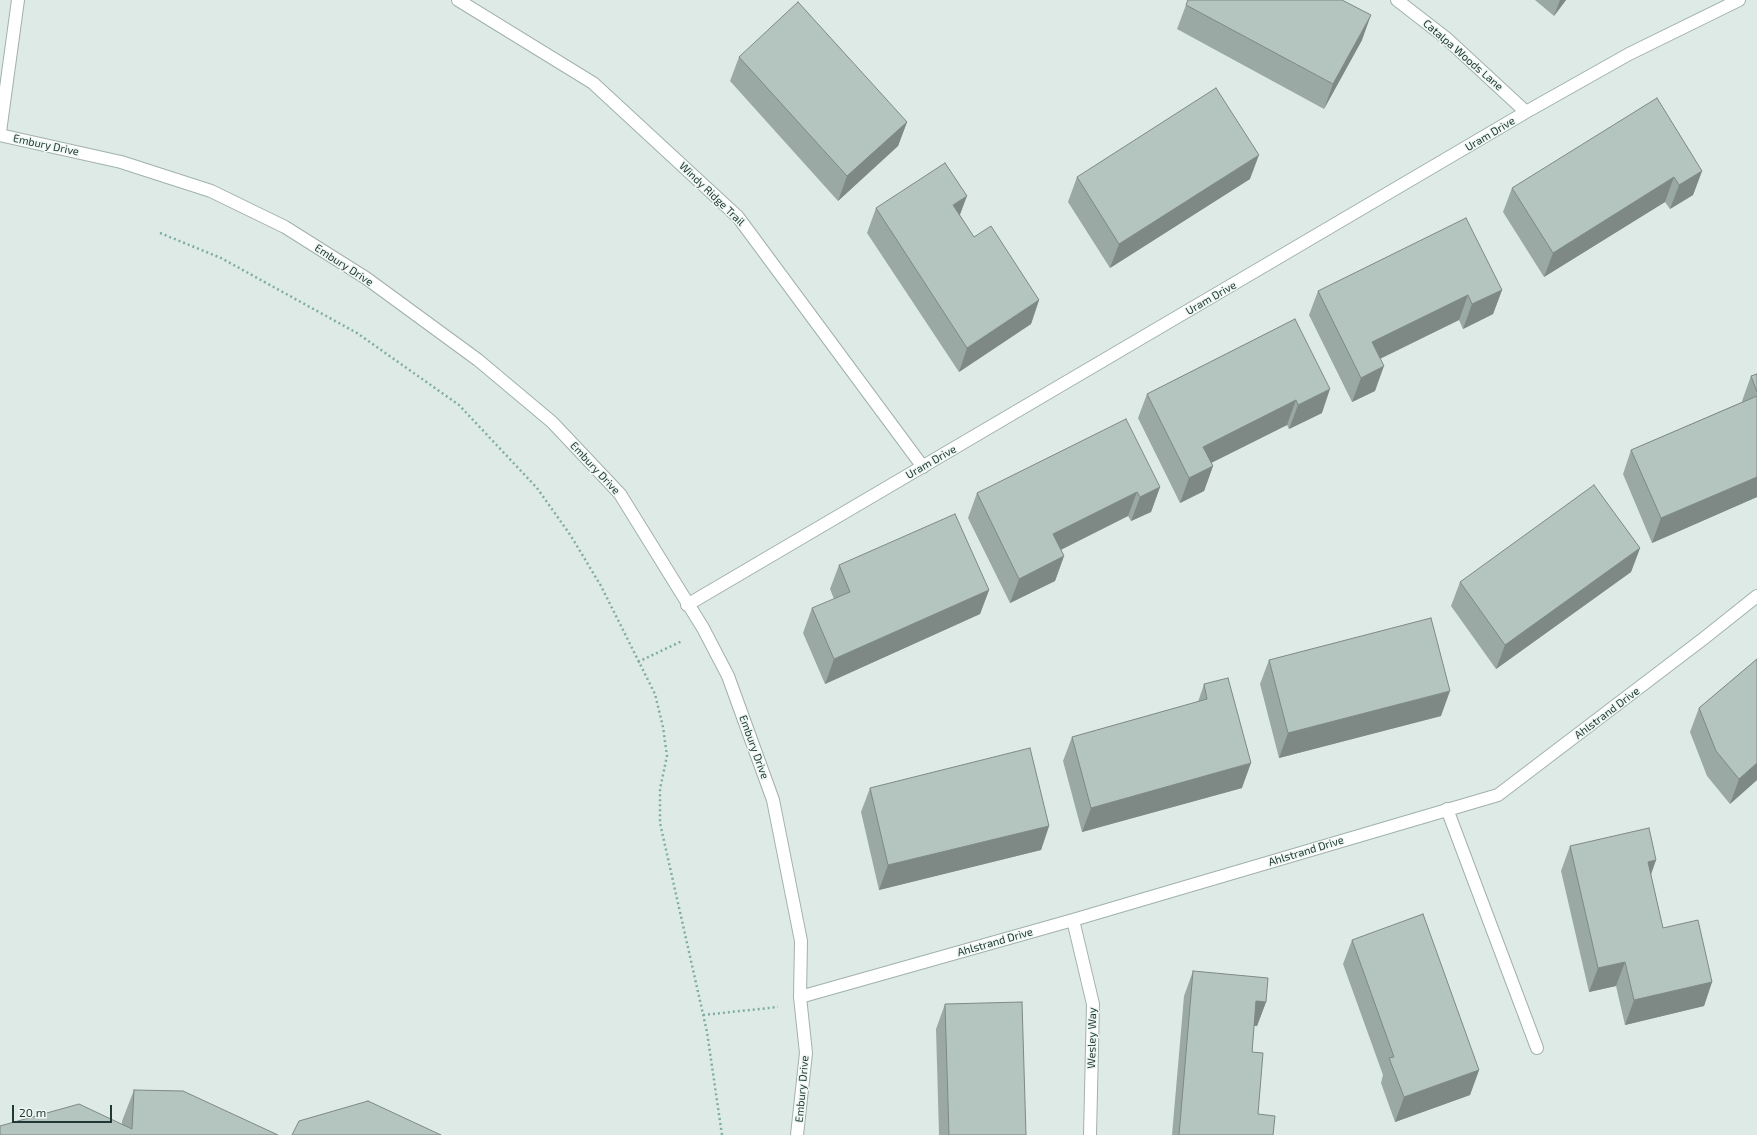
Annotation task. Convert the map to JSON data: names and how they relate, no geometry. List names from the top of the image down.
{
  "streets": {
    "street": [
      "Catalpa Woods Lane",
      "Uram Drive",
      "Embury Drive",
      "Windy Ridge Trail",
      "Ahlstrand Drive",
      "Wesley Way"
    ]
  },
  "crossings": [
    ["Catalpa Woods Lane", "Uram Drive"],
    ["Uram Drive", "Embury Drive"],
    ["Uram Drive", "Windy Ridge Trail"],
    ["Embury Drive", "Ahlstrand Drive"],
    ["Ahlstrand Drive", "Wesley Way"]
  ],
  "scale_bar": "20 m"
}
